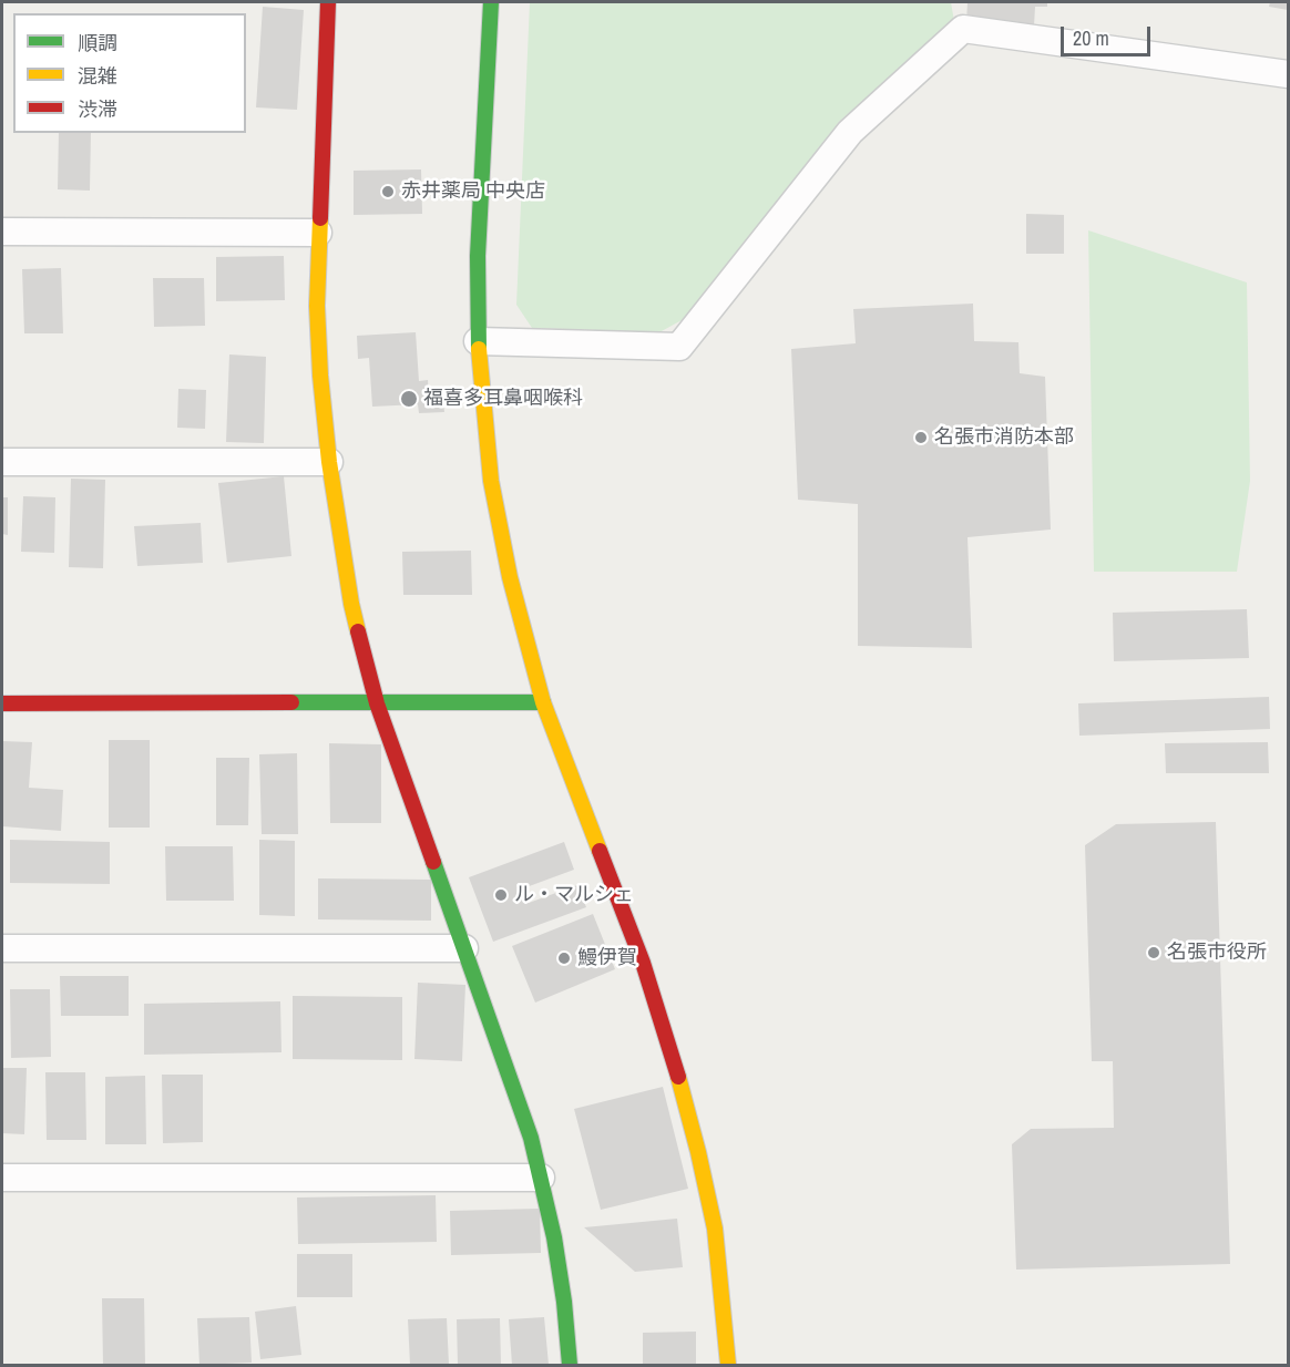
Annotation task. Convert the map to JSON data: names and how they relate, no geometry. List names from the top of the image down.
{
  "places": [
    "赤井薬局 中央店",
    "福喜多耳鼻咽喉科",
    "名張市消防本部",
    "ル・マルシェ",
    "名張市役所",
    "鰻伊賀"
  ],
  "legend": ["順調", "混雑", "渋滞"],
  "scale_bar": "20 m"
}
